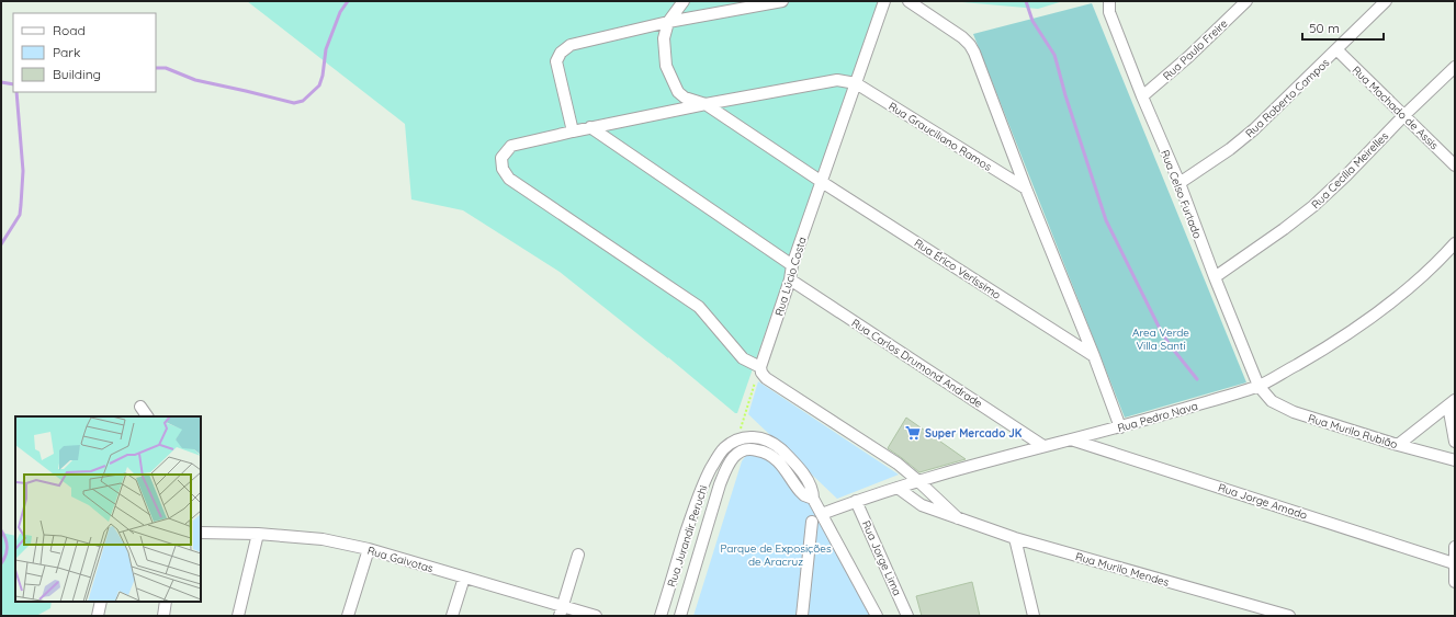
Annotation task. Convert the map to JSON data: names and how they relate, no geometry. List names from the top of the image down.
{
  "streets": {
    "street": [
      "Rua Paulo Freire",
      "Rua Roberto Campos",
      "Rua Machado de Assis",
      "Rua Grauciliano Ramos",
      "Rua Cecília Meirelles",
      "Rua Celso Furtado",
      "Rua Érico Veríssimo",
      "Rua Lúcio Costa",
      "Rua Carlos Drumond Andrade",
      "Rua Pedro Nava",
      "Rua Murilo Rubião",
      "Rua Jorge Amado",
      "Rua Jurandir Peruchi",
      "Rua Jorge Lima",
      "Rua Gaivotas",
      "Rua Murilo Mendes"
    ]
  },
  "crossings": [
    ["Rua Paulo Freire", "Rua Celso Furtado"],
    ["Rua Roberto Campos", "Rua Machado de Assis"],
    ["Rua Roberto Campos", "Rua Celso Furtado"],
    ["Rua Machado de Assis", "Rua Cecília Meirelles"],
    ["Rua Grauciliano Ramos", "Rua Lúcio Costa"],
    ["Rua Cecília Meirelles", "Rua Celso Furtado"],
    ["Rua Celso Furtado", "Rua Pedro Nava"],
    ["Rua Celso Furtado", "Rua Murilo Rubião"],
    ["Rua Érico Veríssimo", "Rua Lúcio Costa"],
    ["Rua Lúcio Costa", "Rua Carlos Drumond Andrade"],
    ["Rua Carlos Drumond Andrade", "Rua Pedro Nava"],
    ["Rua Pedro Nava", "Rua Murilo Rubião"],
    ["Rua Pedro Nava", "Rua Jorge Amado"],
    ["Rua Pedro Nava", "Rua Jurandir Peruchi"],
    ["Rua Pedro Nava", "Rua Jorge Lima"],
    ["Rua Pedro Nava", "Rua Murilo Mendes"]
  ],
  "parks": ["Area Verde Villa Santi", "Parque de Exposições de Aracruz"],
  "places": {
    "supermarket": ["Super Mercado JK"]
  },
  "legend": ["Road", "Park", "Building"],
  "scale_bar": "50 m"
}
